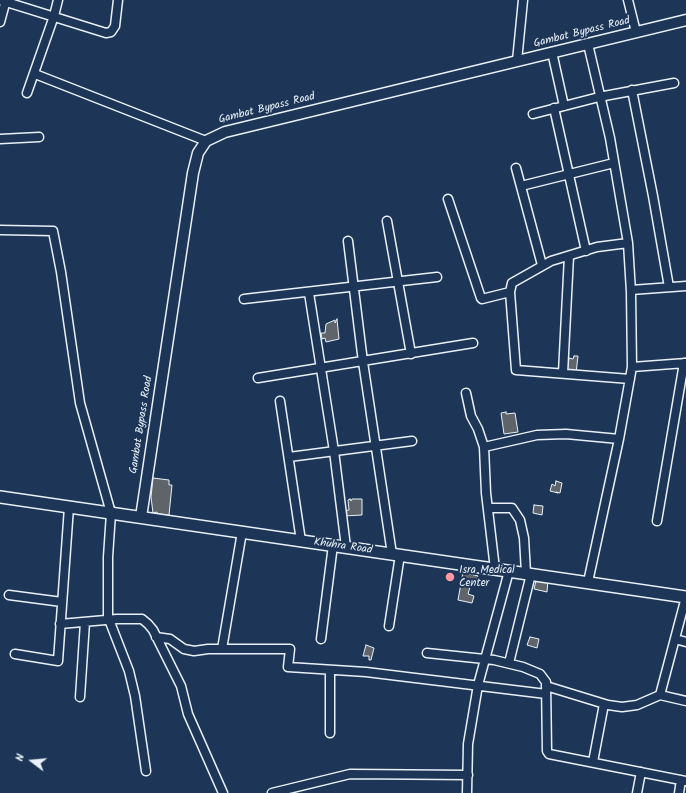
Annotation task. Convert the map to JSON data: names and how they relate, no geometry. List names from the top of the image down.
{
  "streets": {
    "main road": ["Khuhra Road"],
    "street": ["Gambat Bypass Road"]
  },
  "crossings": [
    ["Gambat Bypass Road", "Khuhra Road"]
  ],
  "places": ["Isra Medical Center"],
  "north": "left"
}
